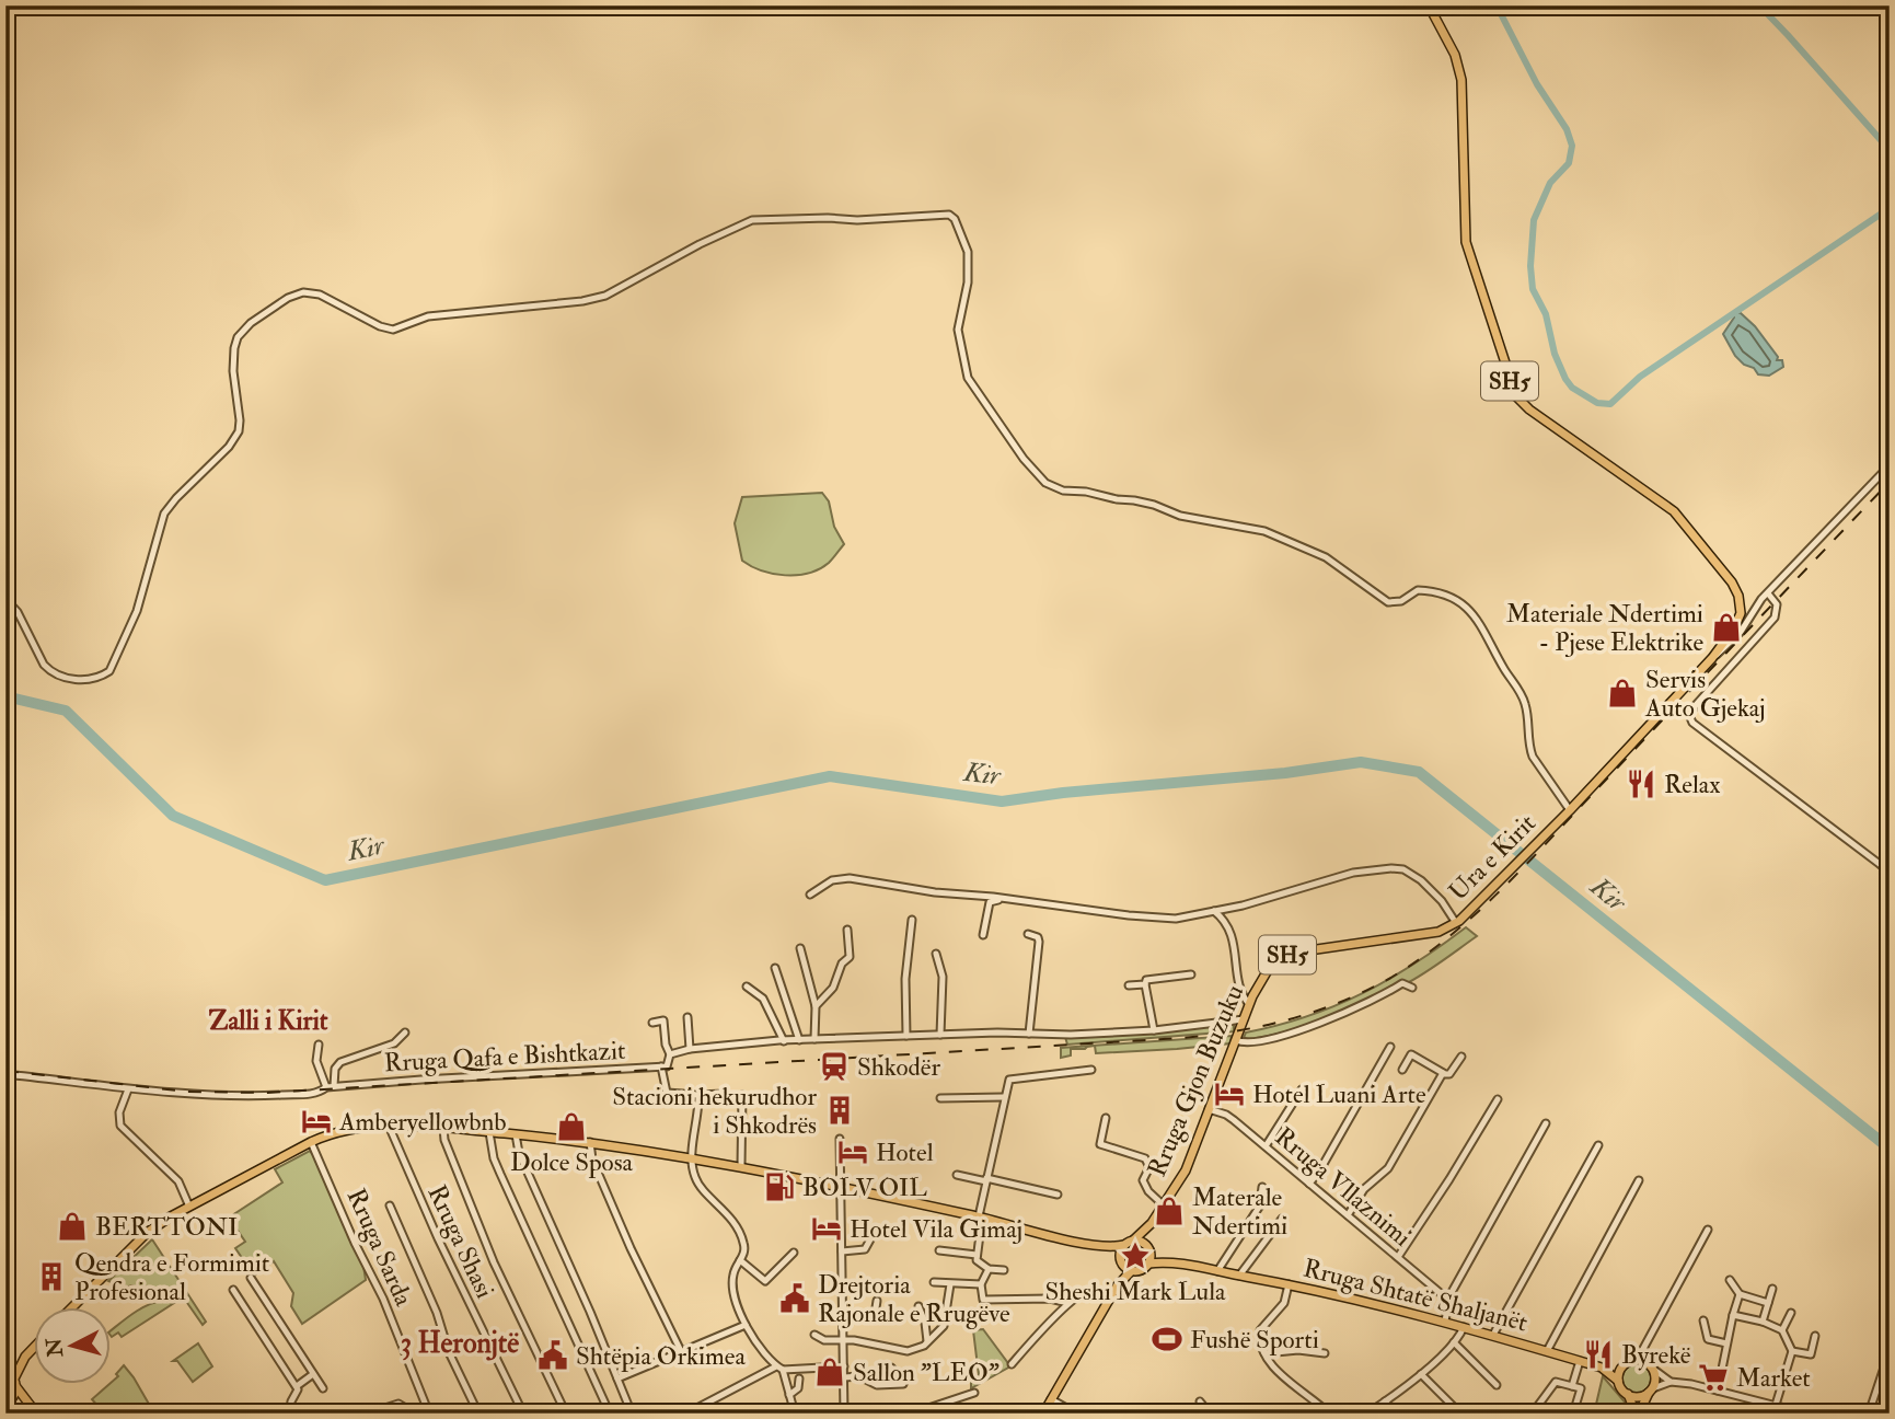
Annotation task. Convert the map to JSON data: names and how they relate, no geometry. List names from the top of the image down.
{
  "streets": {
    "main road": [
      "SH5",
      "Ura e Kirit",
      "Rruga Gjon Buzuku",
      "Rruga Shtatë Shaljanët"
    ],
    "street": [
      "Rruga Qafa e Bishtkazit",
      "Rruga Vllaznimi",
      "Rruga Shasi",
      "Rruga Sarda"
    ]
  },
  "crossings": [
    ["SH5", "Ura e Kirit"],
    ["SH5", "Rruga Gjon Buzuku"],
    ["SH5", "Rruga Shtatë Shaljanët"],
    ["Ura e Kirit", "Rruga Gjon Buzuku"],
    ["Rruga Gjon Buzuku", "Rruga Vllaznimi"],
    ["Rruga Gjon Buzuku", "Rruga Shtatë Shaljanët"]
  ],
  "districts": ["Zalli i Kirit", "3 Heronjtë"],
  "water": ["Kir"],
  "places": {
    "shop": [
      "Materiale Ndertimi - Pjese Elektrike",
      "Servis Auto Gjekaj",
      "Dolce Sposa",
      "Materale Ndertimi",
      "BERTTONI",
      "Sallon \"LEO\""
    ],
    "restaurant": ["Relax", "Byrekë"],
    "station": ["Shkodër"],
    "hotel": [
      "Hotel Luani Arte",
      "Amberyellowbnb",
      "Hotel",
      "Hotel Vila Gimaj"
    ],
    "building": ["Stacioni hekurudhor i Shkodrës", "Qendra e Formimit Profesional"],
    "fuel station": ["BOLV OIL"],
    "place": ["Sheshi Mark Lula"],
    "public building": ["Drejtoria Rajonale e Rrugëve", "Shtëpia Orkimea"],
    "sports": ["Fushë Sporti"],
    "supermarket": ["Market"]
  },
  "north": "left"
}
